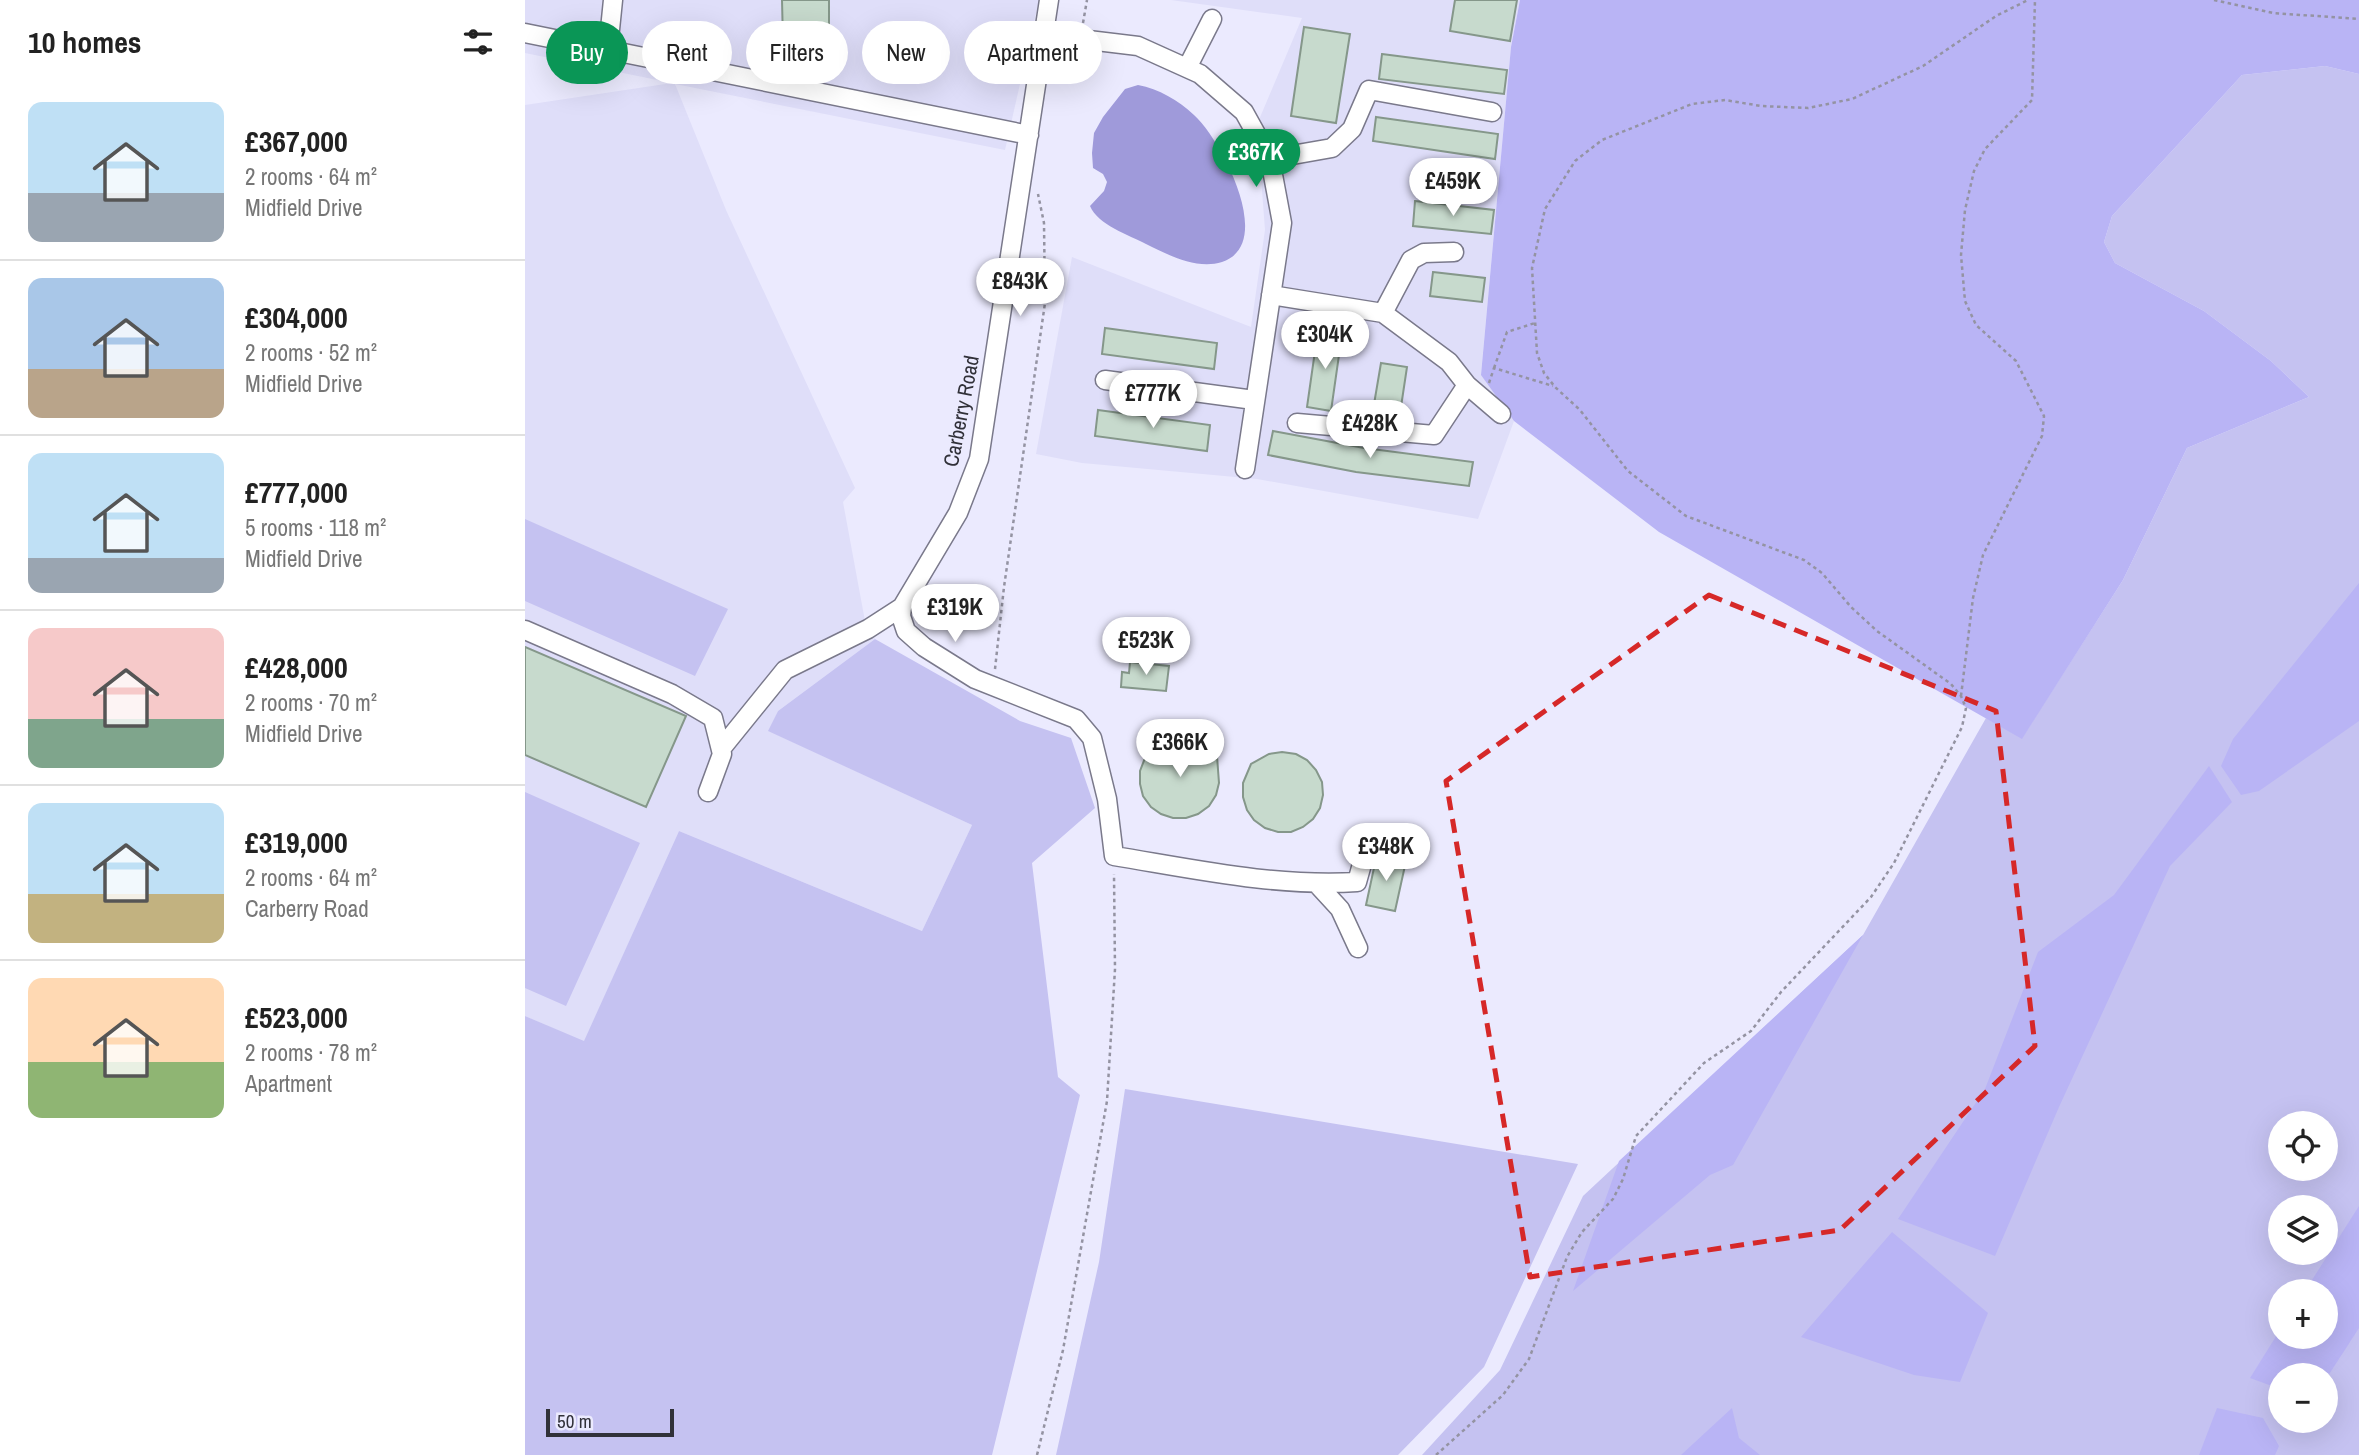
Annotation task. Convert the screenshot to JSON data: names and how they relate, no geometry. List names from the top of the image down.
{
  "streets": {
    "street": ["Carberry Road"]
  },
  "scale_bar": "50 m",
  "page": {
    "heading": "10 homes",
    "chip": [
      "Buy",
      "Rent",
      "Filters",
      "New",
      "Apartment"
    ],
    "list": [
      {
        "name": "£367,000",
        "note": "2 rooms · 64 m² · Midfield Drive"
      },
      {
        "name": "£304,000",
        "note": "2 rooms · 52 m² · Midfield Drive"
      },
      {
        "name": "£777,000",
        "note": "5 rooms · 118 m² · Midfield Drive"
      },
      {
        "name": "£428,000",
        "note": "2 rooms · 70 m² · Midfield Drive"
      },
      {
        "name": "£319,000",
        "note": "2 rooms · 64 m² · Carberry Road"
      },
      {
        "name": "£523,000",
        "note": "2 rooms · 78 m² · Apartment"
      }
    ],
    "price": [
      "£367K",
      "£459K",
      "£843K",
      "£304K",
      "£777K",
      "£428K",
      "£319K",
      "£523K",
      "£366K",
      "£348K"
    ],
    "map_buttons": ["+", "−"],
    "scale": "50 m"
  }
}
